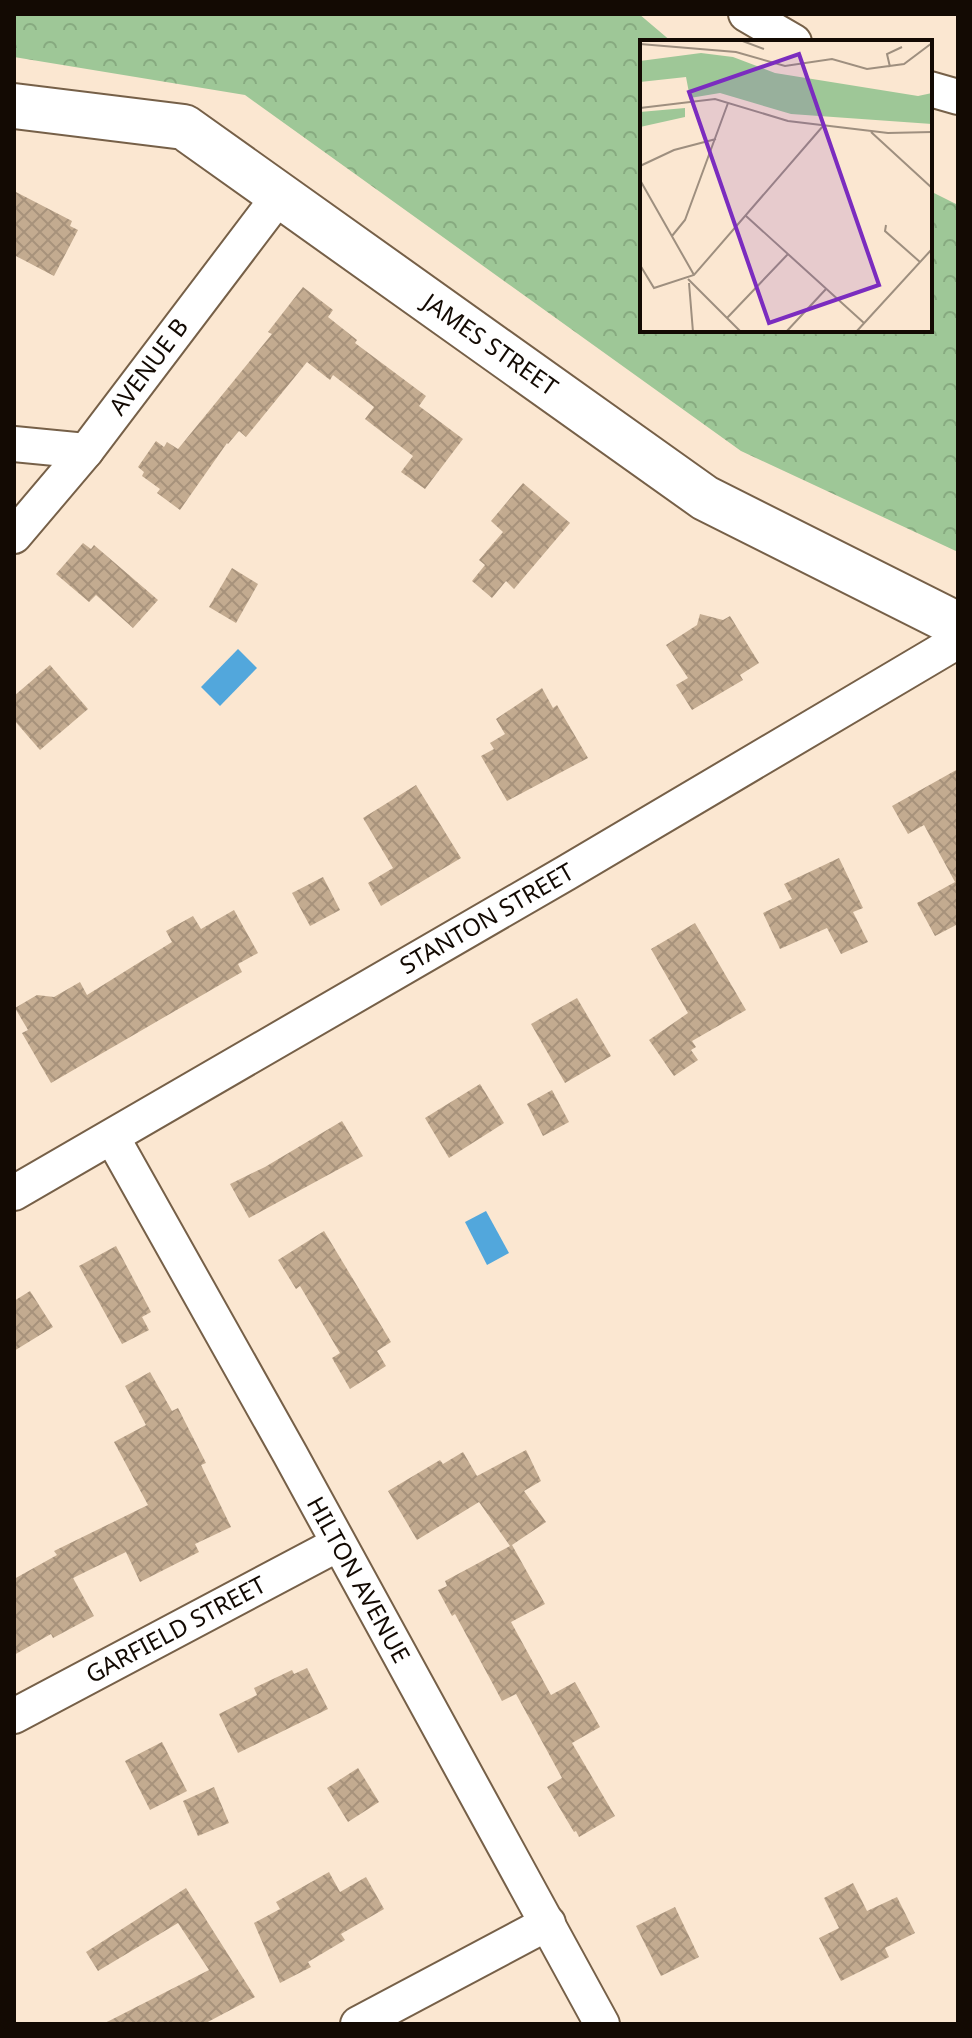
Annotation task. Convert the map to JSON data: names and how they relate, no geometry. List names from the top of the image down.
{
  "streets": {
    "main road": ["JAMES STREET"],
    "street": [
      "AVENUE B",
      "STANTON STREET",
      "HILTON AVENUE",
      "GARFIELD STREET"
    ]
  },
  "crossings": [
    ["JAMES STREET", "AVENUE B"],
    ["STANTON STREET", "HILTON AVENUE"],
    ["HILTON AVENUE", "GARFIELD STREET"]
  ]
}
